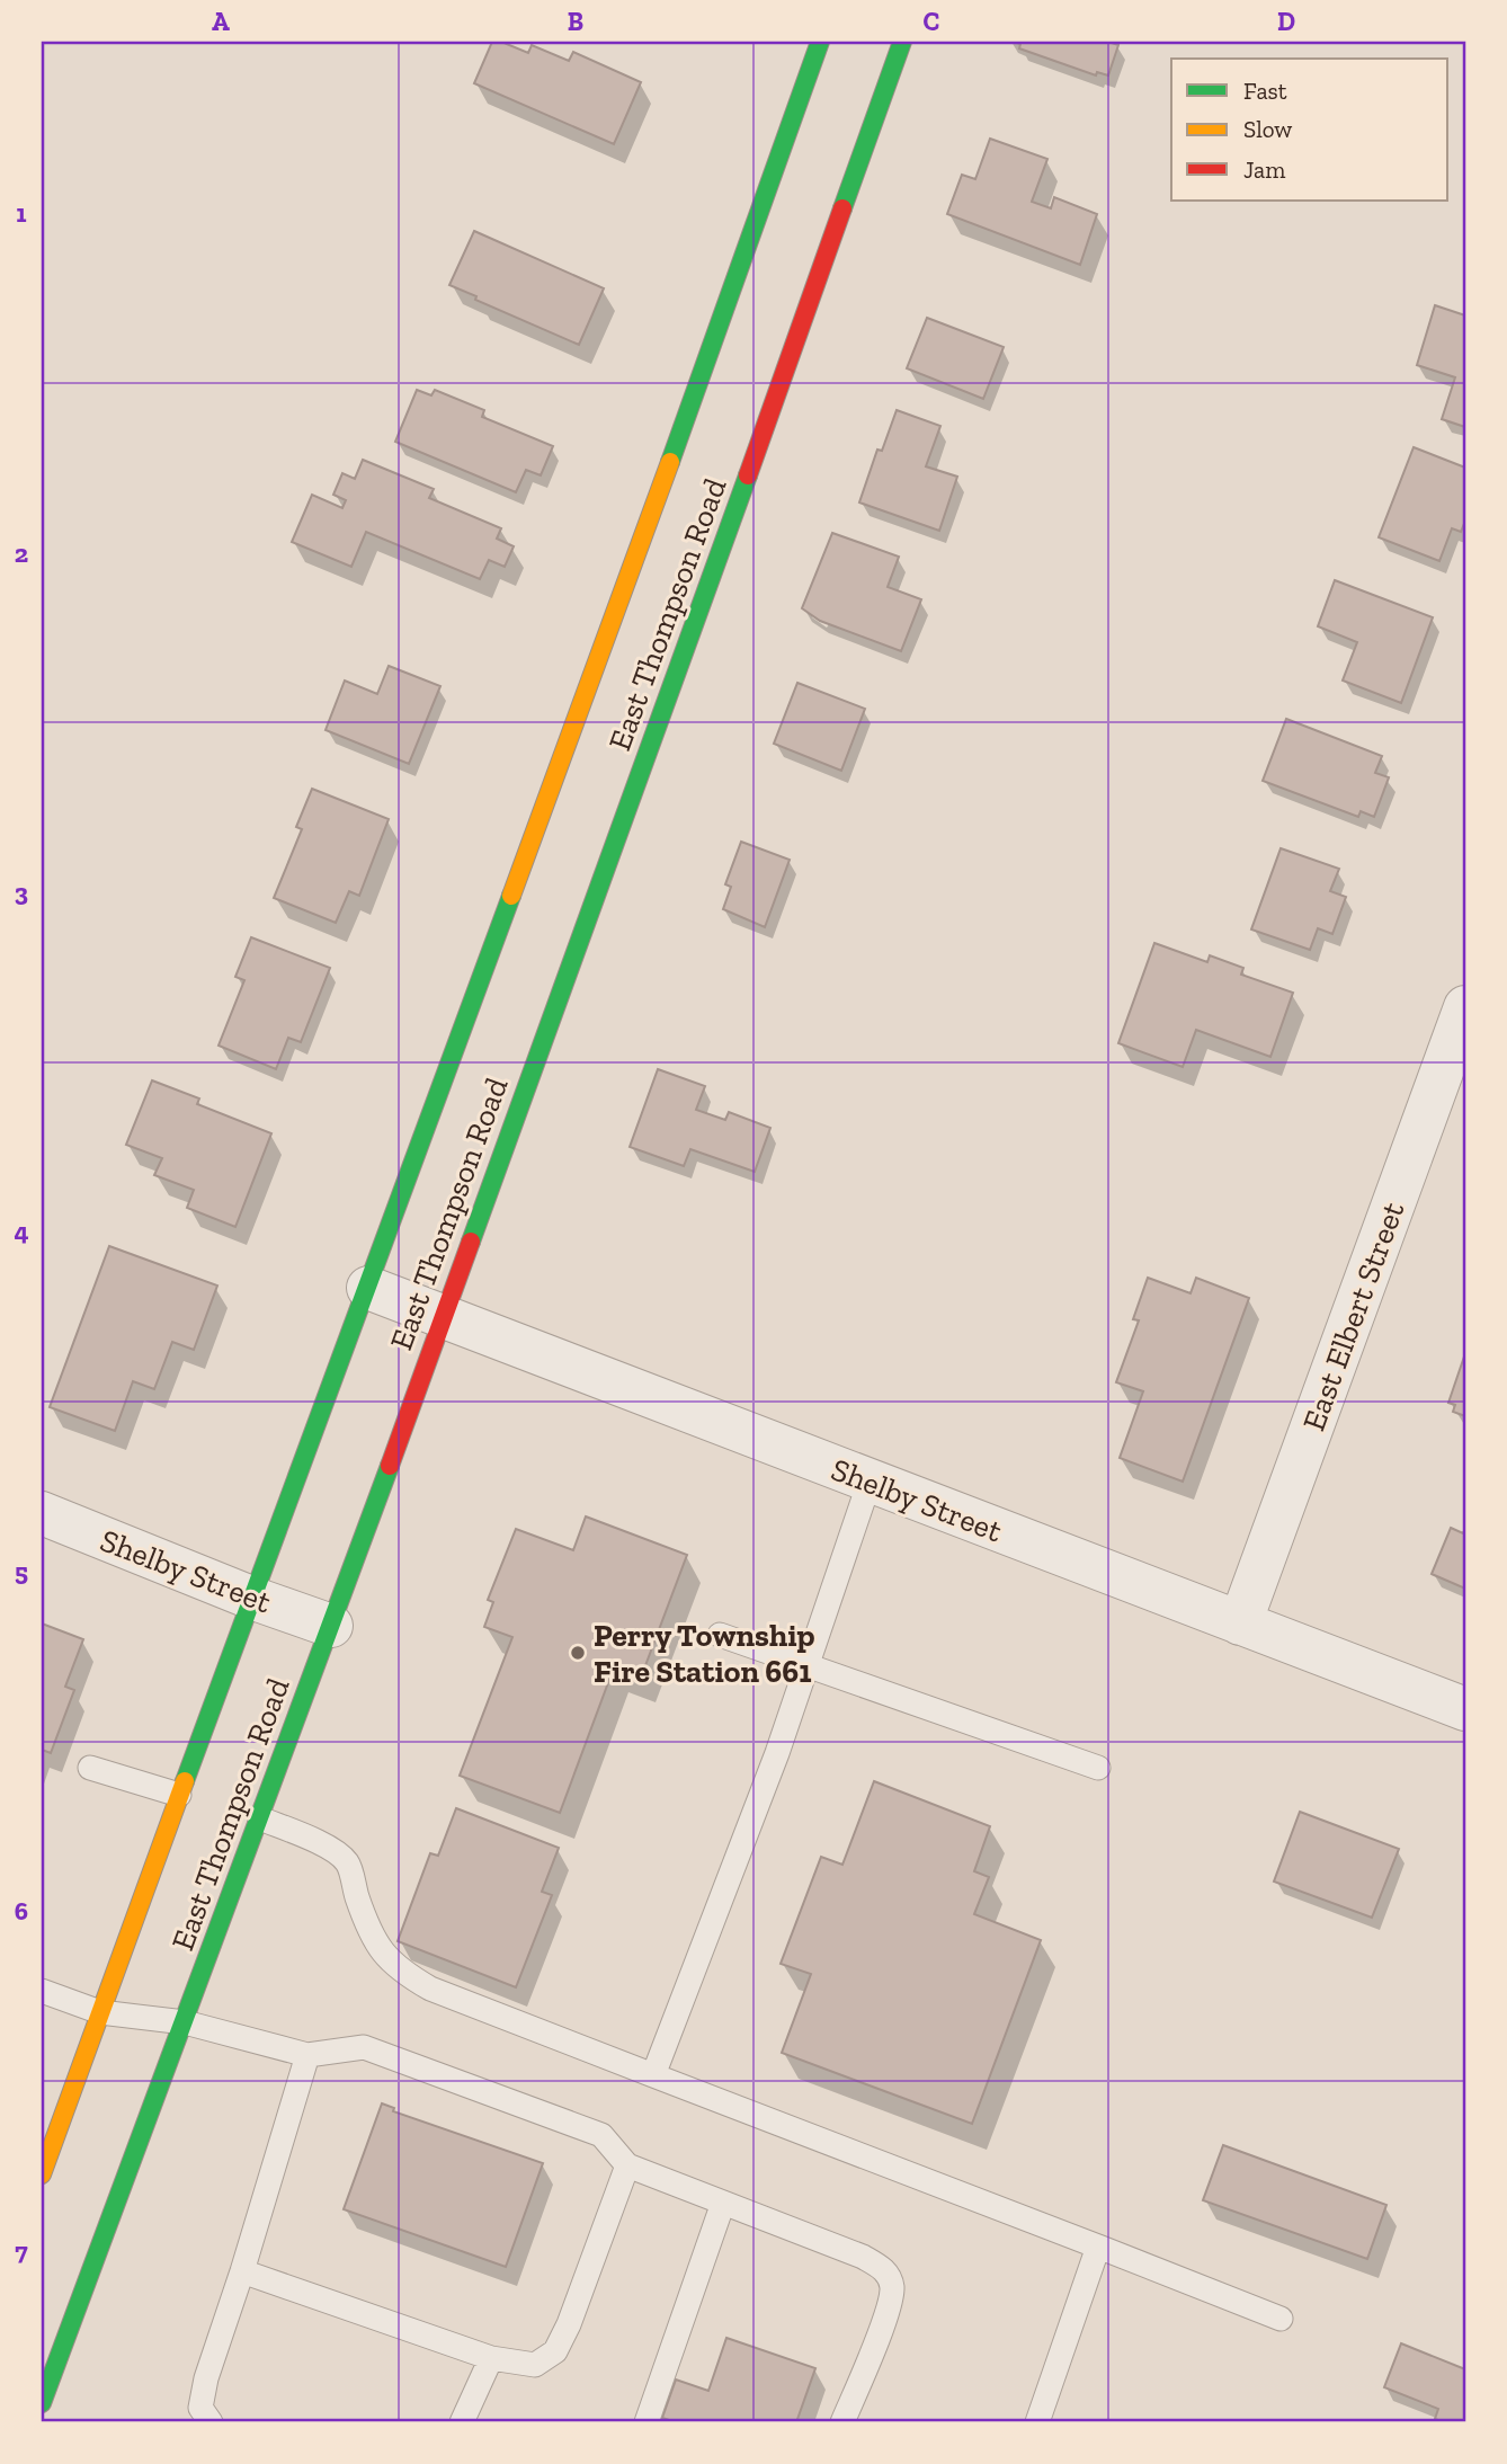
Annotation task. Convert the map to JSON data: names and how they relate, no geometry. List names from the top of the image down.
{
  "streets": {
    "main road": ["East Thompson Road"],
    "street": ["East Elbert Street", "Shelby Street"]
  },
  "crossings": [
    ["East Thompson Road", "Shelby Street"],
    ["East Elbert Street", "Shelby Street"]
  ],
  "places": ["Perry Township Fire Station 661"],
  "legend": ["Fast", "Slow", "Jam"],
  "grid": {
    "columns": [
      "A",
      "B",
      "C",
      "D"
    ],
    "rows": [
      "1",
      "2",
      "3",
      "4",
      "5",
      "6",
      "7"
    ]
  }
}
